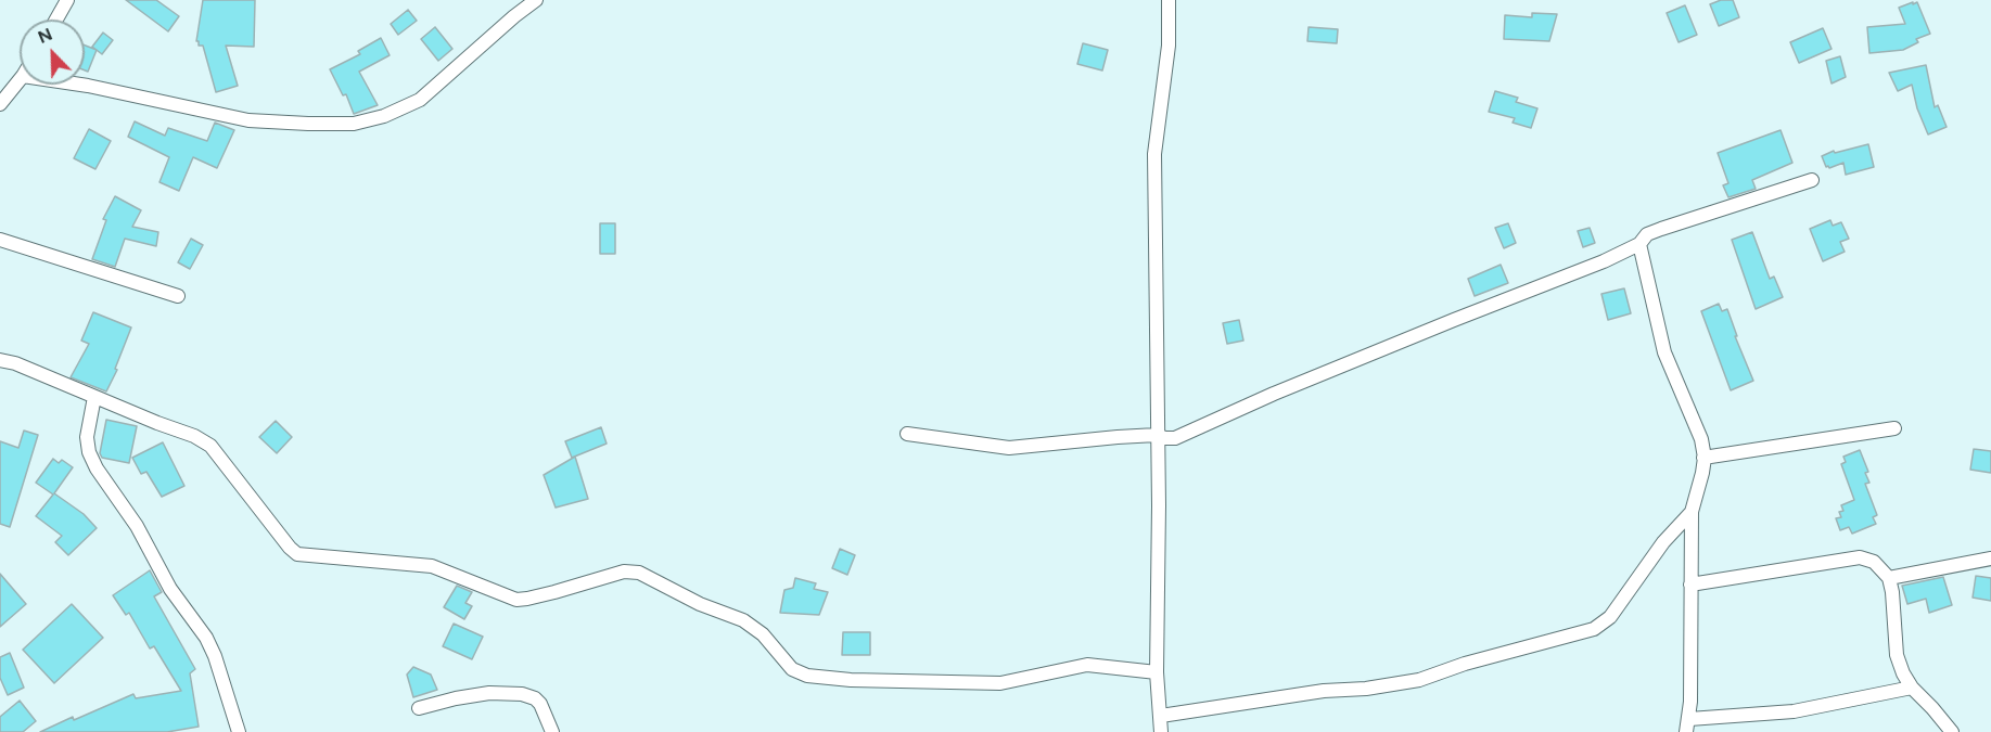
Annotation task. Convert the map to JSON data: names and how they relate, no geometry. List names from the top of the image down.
{
  "north": "top left"
}
